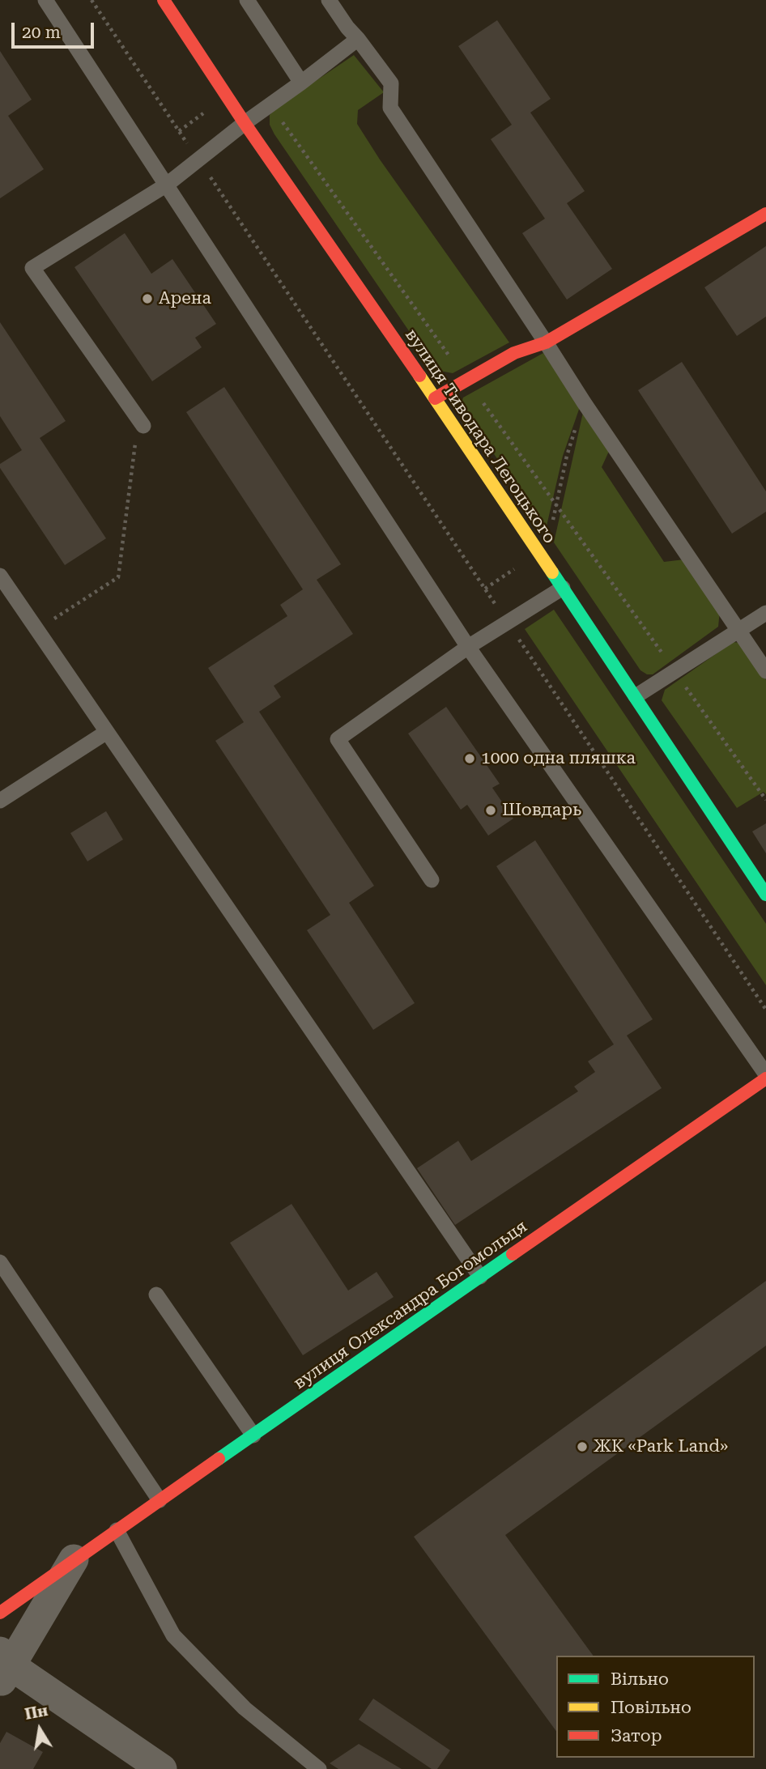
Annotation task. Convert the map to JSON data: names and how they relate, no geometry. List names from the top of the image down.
{
  "streets": {
    "street": ["вулиця Тиводара Легоцького", "вулиця Олександра Богомольця"]
  },
  "places": [
    "Арена",
    "1000 одна пляшка",
    "Шовдарь",
    "ЖК «Park Land»"
  ],
  "legend": ["Вільно", "Повільно", "Затор"],
  "scale_bar": "20 m",
  "north": "top"
}
